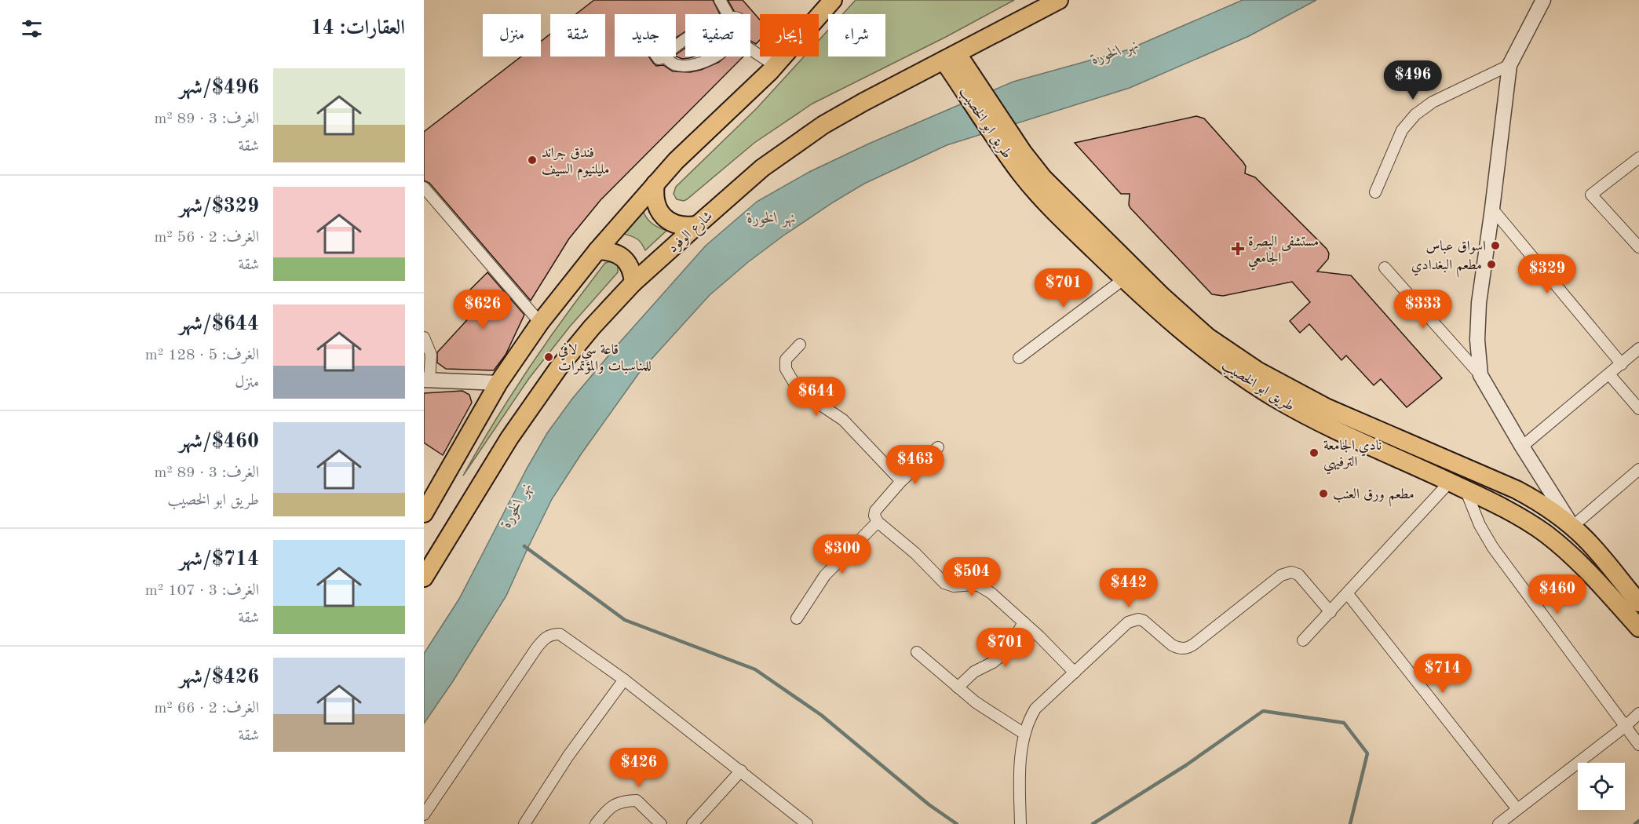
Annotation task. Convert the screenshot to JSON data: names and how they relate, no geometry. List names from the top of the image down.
{
  "streets": {
    "main road": ["طريق ابو الخصيب", "شارع الوفود"]
  },
  "crossings": [
    ["طريق ابو الخصيب", "شارع الوفود"]
  ],
  "water": ["نهر الخورة"],
  "places": {
    "other": [
      "فندق جراند مليلنيوم السيف",
      "اسواق عباس",
      "مطعم البغدادي",
      "قاعة سي لافي للمناسبات والمؤتمرات",
      "نادي الجامعة الترفيهي",
      "مطعم ورق العنب"
    ],
    "health": ["مستشفى البصرة الجامعي"]
  },
  "page": {
    "heading": "العقارات: 14",
    "chip": [
      "شراء",
      "إيجار",
      "تصفية",
      "جديد",
      "شقة",
      "منزل"
    ],
    "list": [
      {
        "name": "$496/شهر",
        "note": "الغرف: 3 · 89 m² · شقة"
      },
      {
        "name": "$329/شهر",
        "note": "الغرف: 2 · 56 m² · شقة"
      },
      {
        "name": "$644/شهر",
        "note": "الغرف: 5 · 128 m² · منزل"
      },
      {
        "name": "$460/شهر",
        "note": "الغرف: 3 · 89 m² · طريق ابو الخصيب"
      },
      {
        "name": "$714/شهر",
        "note": "الغرف: 3 · 107 m² · شقة"
      },
      {
        "name": "$426/شهر",
        "note": "الغرف: 2 · 66 m² · شقة"
      }
    ],
    "price": [
      "$496",
      "$329",
      "$701",
      "$626",
      "$333",
      "$644",
      "$463",
      "$300",
      "$504",
      "$442",
      "$460",
      "$701",
      "$714",
      "$426"
    ]
  }
}
